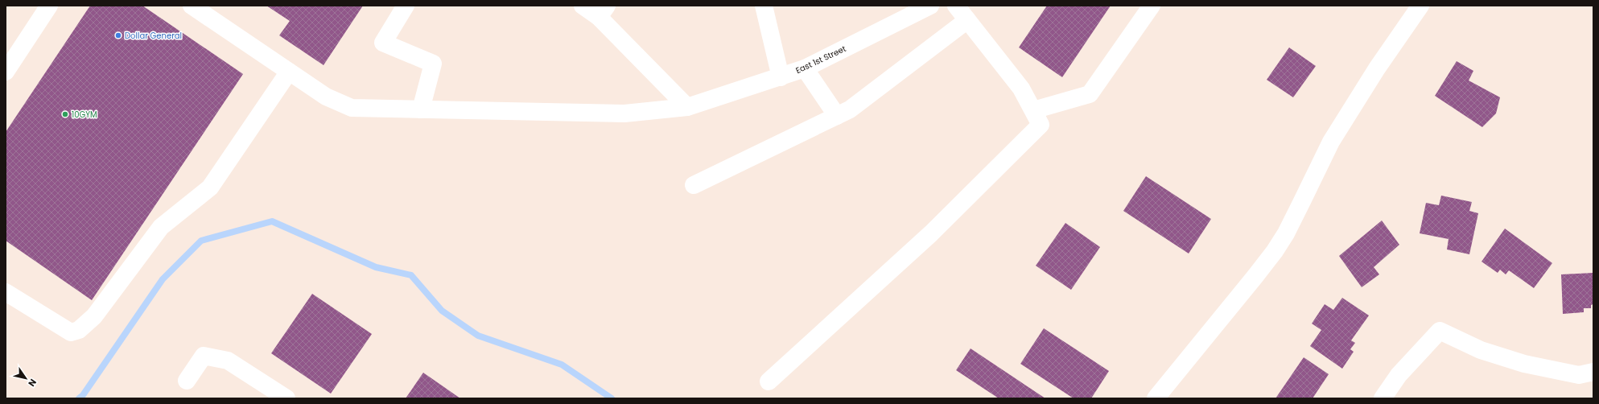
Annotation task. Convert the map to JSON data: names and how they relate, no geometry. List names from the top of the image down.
{
  "streets": {
    "street": ["East 1st Street"]
  },
  "places": ["Dollar General", "10GYM"],
  "north": "bottom right"
}
